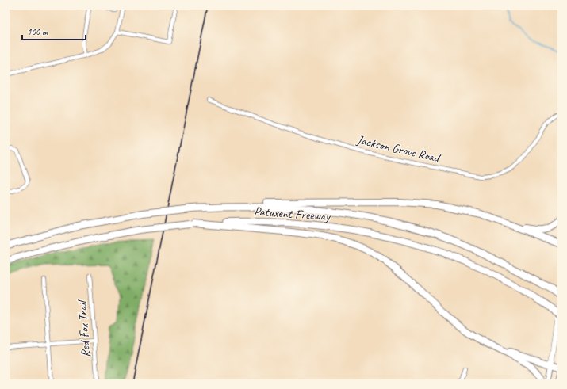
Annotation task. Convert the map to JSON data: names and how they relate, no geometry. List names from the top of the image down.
{
  "streets": {
    "highway": ["Patuxent Freeway"],
    "street": ["Jackson Grove Road", "Red Fox Trail"]
  },
  "scale_bar": "100 m"
}
